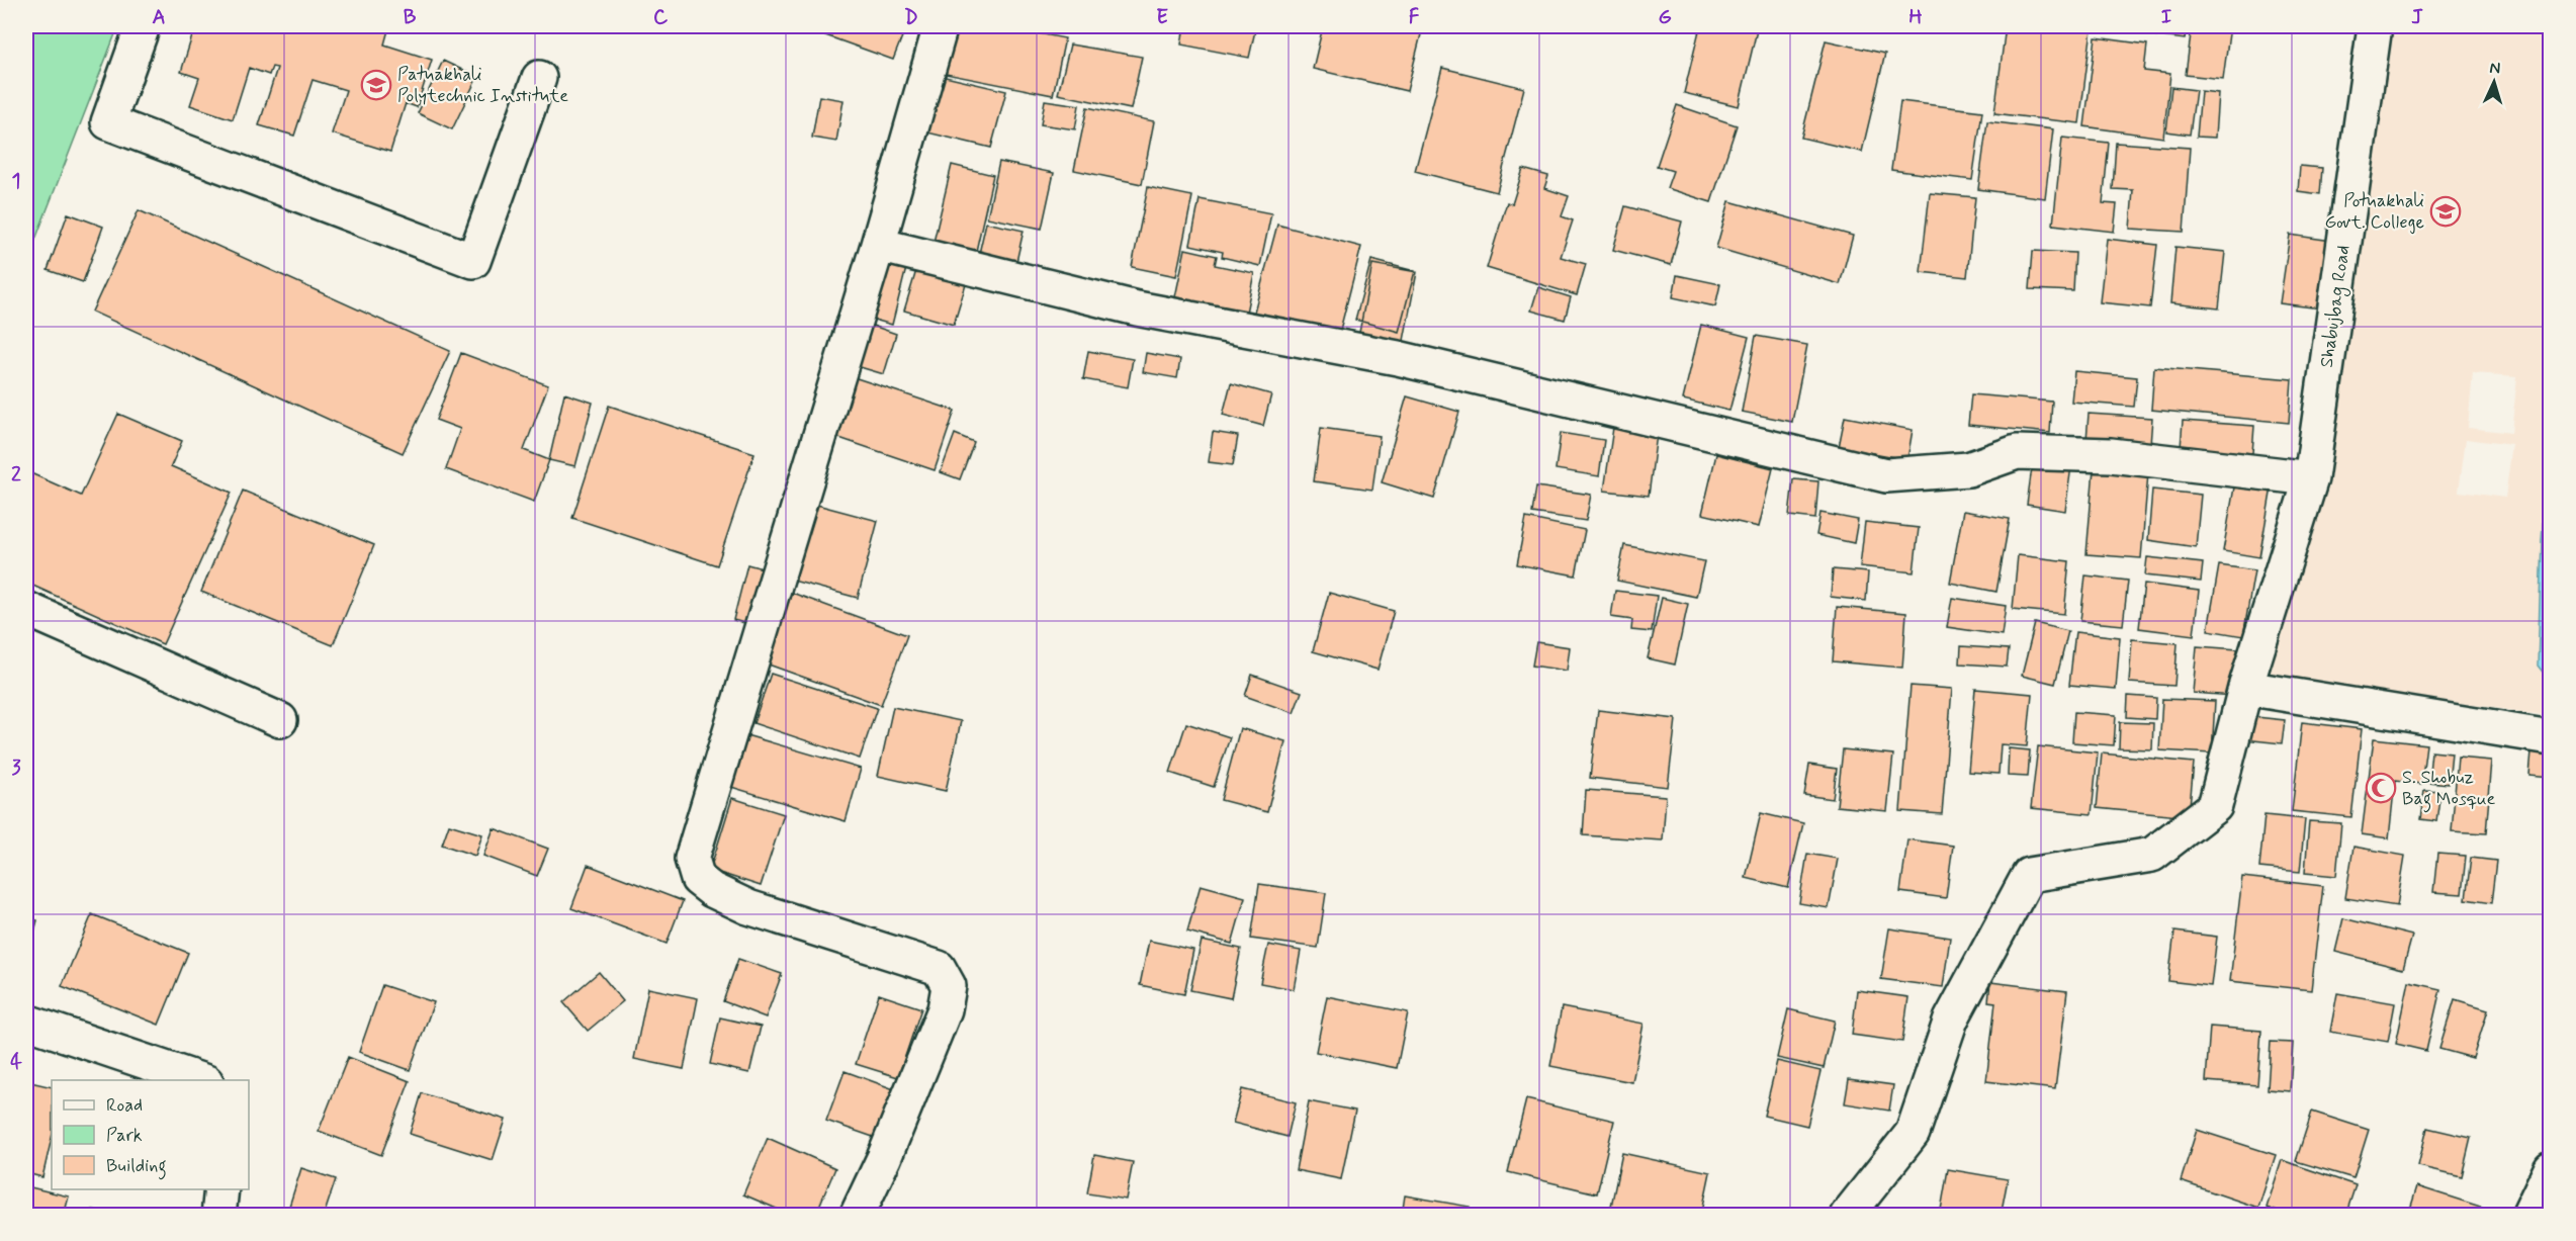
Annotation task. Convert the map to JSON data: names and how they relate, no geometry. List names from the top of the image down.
{
  "streets": {
    "street": ["Shabujbag Road"]
  },
  "places": {
    "school or university": ["Patuakhali Polytechnic Institute", "Potuakhali Govt. College"],
    "mosque": ["S. Shobuz Bag Mosque"]
  },
  "legend": ["Road", "Park", "Building"],
  "north": "top",
  "grid": {
    "columns": [
      "A",
      "B",
      "C",
      "D",
      "E",
      "F",
      "G",
      "H",
      "I",
      "J"
    ],
    "rows": [
      "1",
      "2",
      "3",
      "4"
    ]
  }
}
